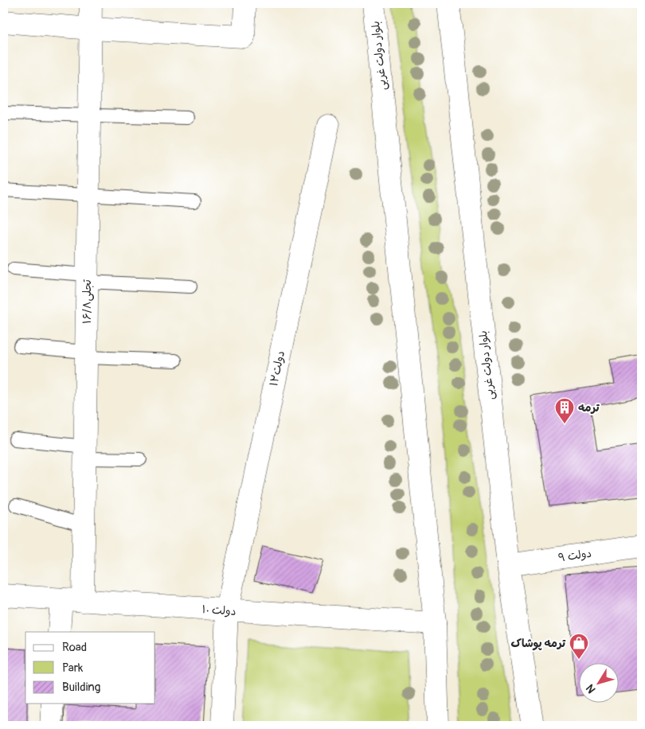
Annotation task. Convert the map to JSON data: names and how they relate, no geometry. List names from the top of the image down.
{
  "streets": {
    "street": [
      "بلوار دولت غربی",
      "تجلی۱۶/۸",
      "۱۲دولت",
      "۹ دولت",
      "۱۰ دولت"
    ]
  },
  "crossings": [
    ["بلوار دولت غربی", "۹ دولت"],
    ["بلوار دولت غربی", "۱۰ دولت"],
    ["تجلی۱۶/۸", "۱۰ دولت"],
    ["۱۲دولت", "۱۰ دولت"]
  ],
  "places": {
    "building": ["ترمه"],
    "shop": ["ترمه پوشاک"]
  },
  "legend": ["Road", "Park", "Building"],
  "north": "bottom left"
}
